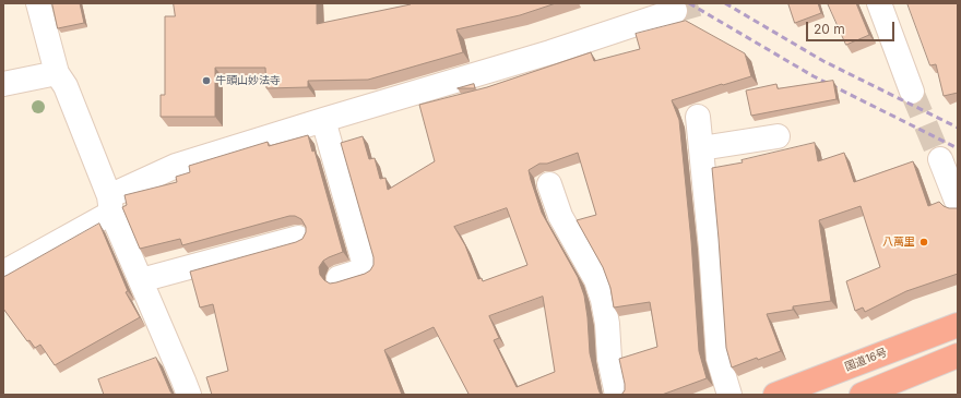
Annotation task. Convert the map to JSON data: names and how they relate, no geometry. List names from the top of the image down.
{
  "streets": {
    "highway": ["国道16号"]
  },
  "places": ["牛頭山妙法寺", "八萬里"],
  "scale_bar": "20 m"
}
